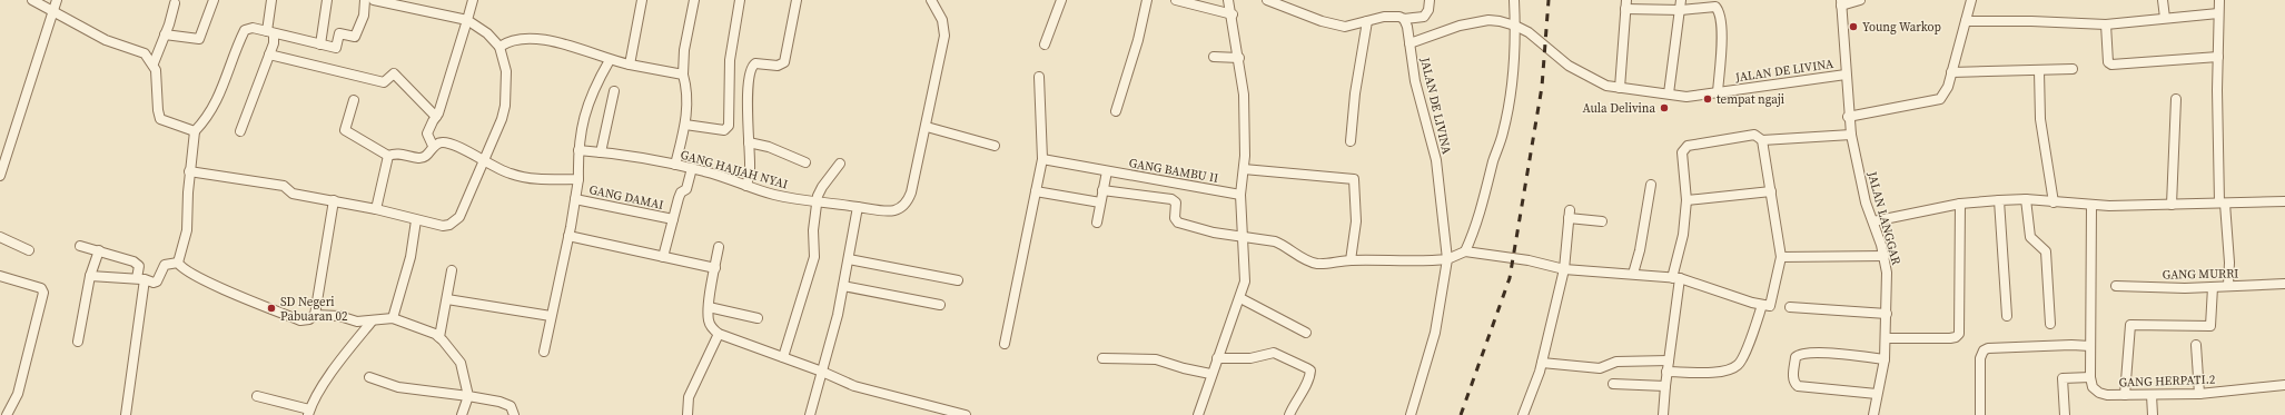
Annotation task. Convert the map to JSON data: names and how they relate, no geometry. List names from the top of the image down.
{
  "streets": {
    "street": [
      "JALAN DE LIVINA",
      "GANG HAJJAH NYAI",
      "GANG BAMBU II",
      "GANG DAMAI",
      "JALAN LANGGAR",
      "GANG MURRI",
      "GANG HERPATI.2"
    ]
  },
  "crossings": [
    ["JALAN DE LIVINA", "JALAN LANGGAR"]
  ],
  "places": [
    "Young Warkop",
    "tempat ngaji",
    "Aula Delivina",
    "SD Negeri Pabuaran 02"
  ]
}
